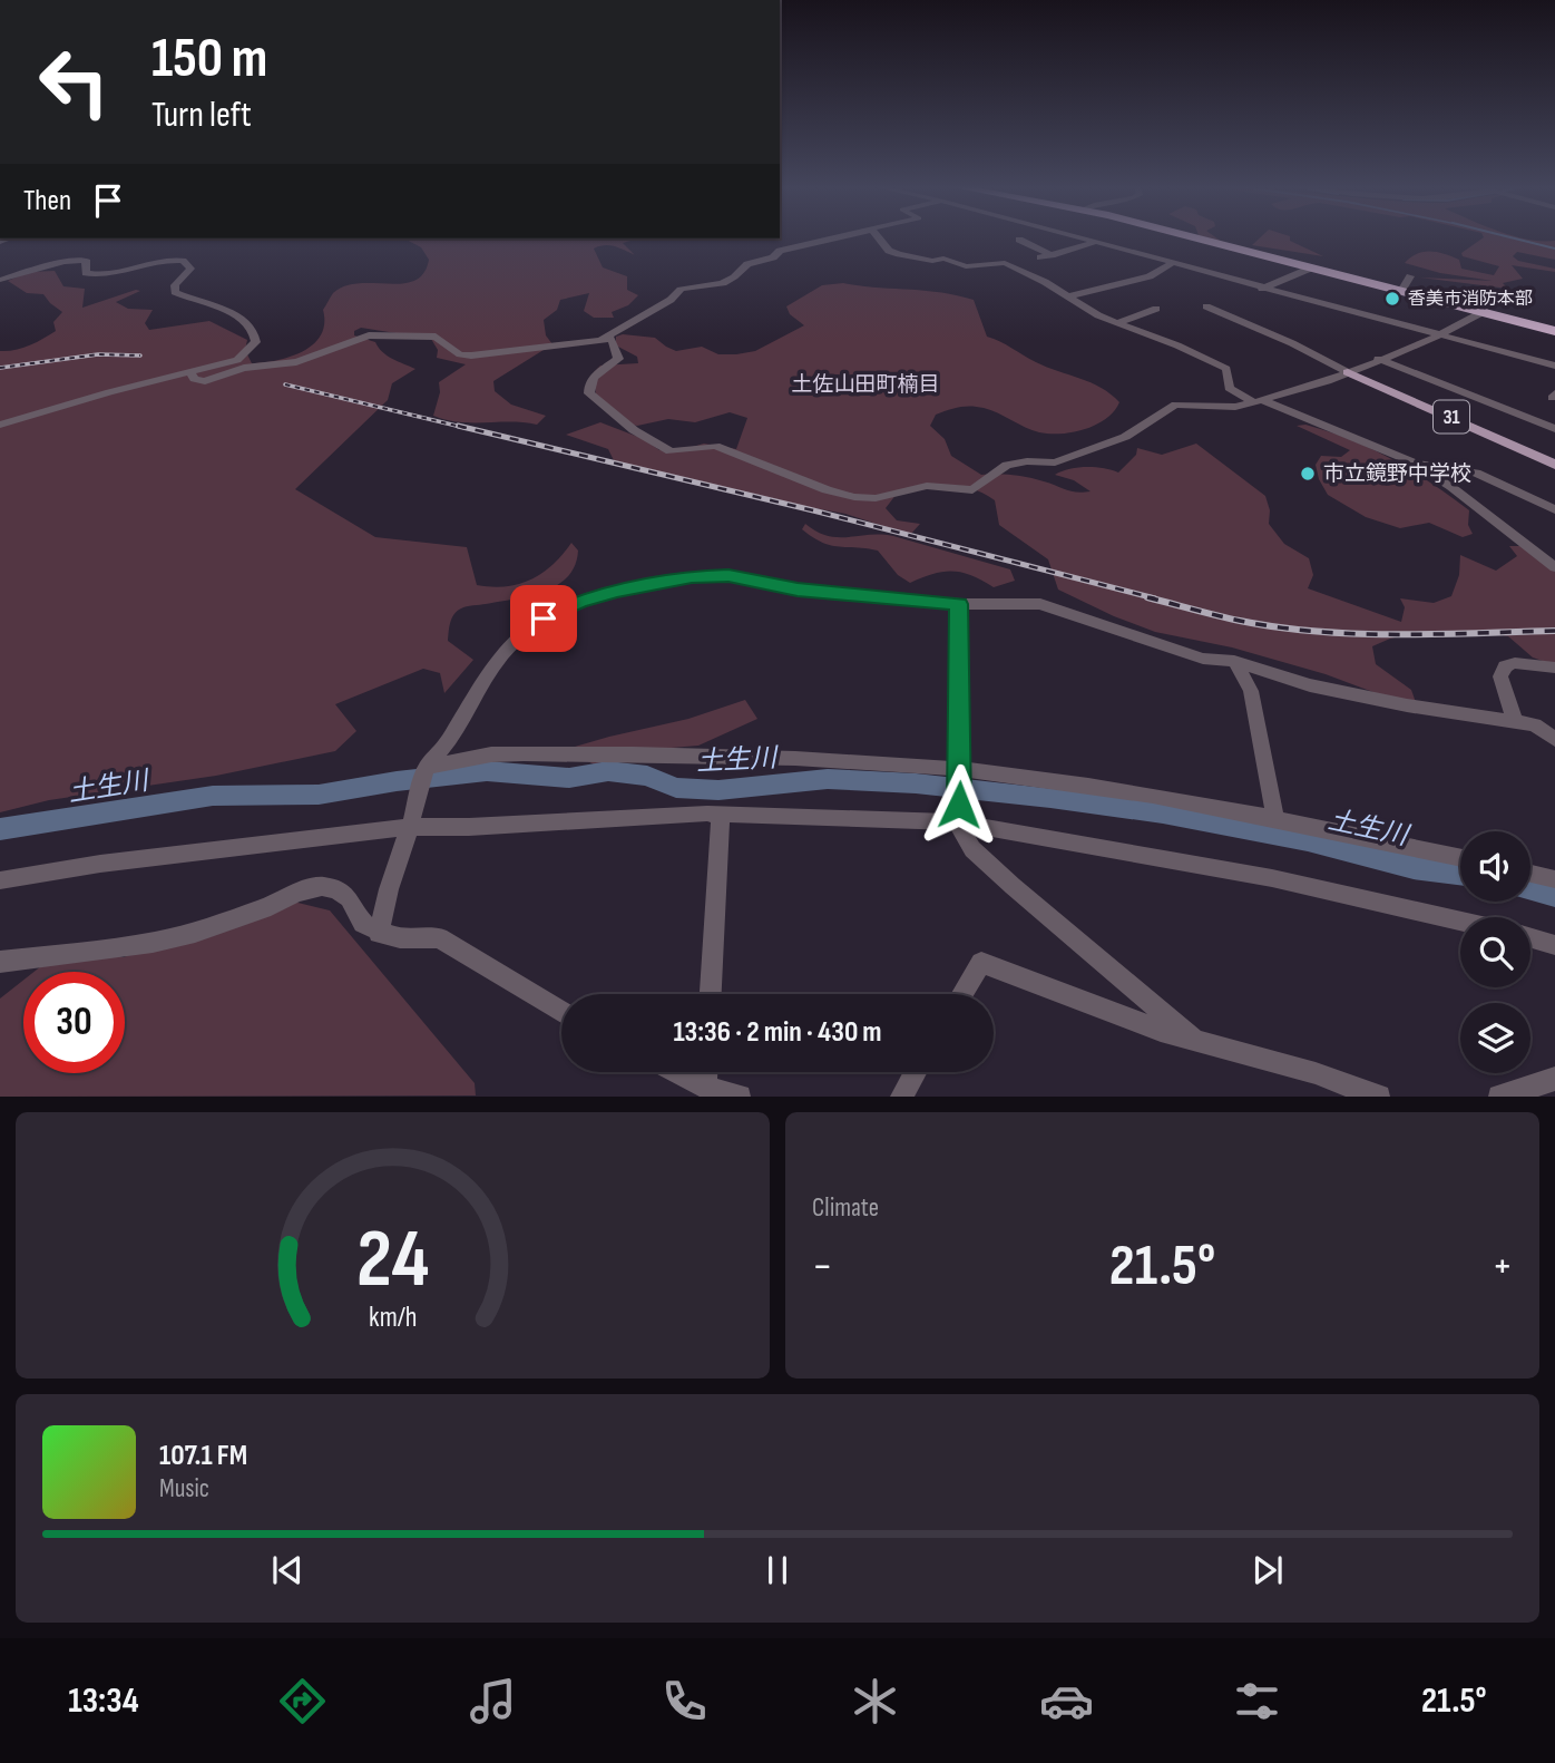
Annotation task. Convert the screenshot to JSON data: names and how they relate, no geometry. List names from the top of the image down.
{
  "streets": {
    "main road": ["31"]
  },
  "districts": ["土佐山田町楠目"],
  "water": ["土生川"],
  "places": ["香美市消防本部", "市立鏡野中学校"],
  "page": {
    "turn": ["150 m", "Turn left"],
    "then": "Then",
    "limit": "30",
    "trip": "13:36 · 2 min · 430 m",
    "tile": "Climate",
    "heat": ["−", "21.5°", "+"],
    "song": ["107.1 FM", "Music"],
    "tabs": ["13:34", "21.5°"],
    "gauge": ["24", "km/h"]
  }
}
